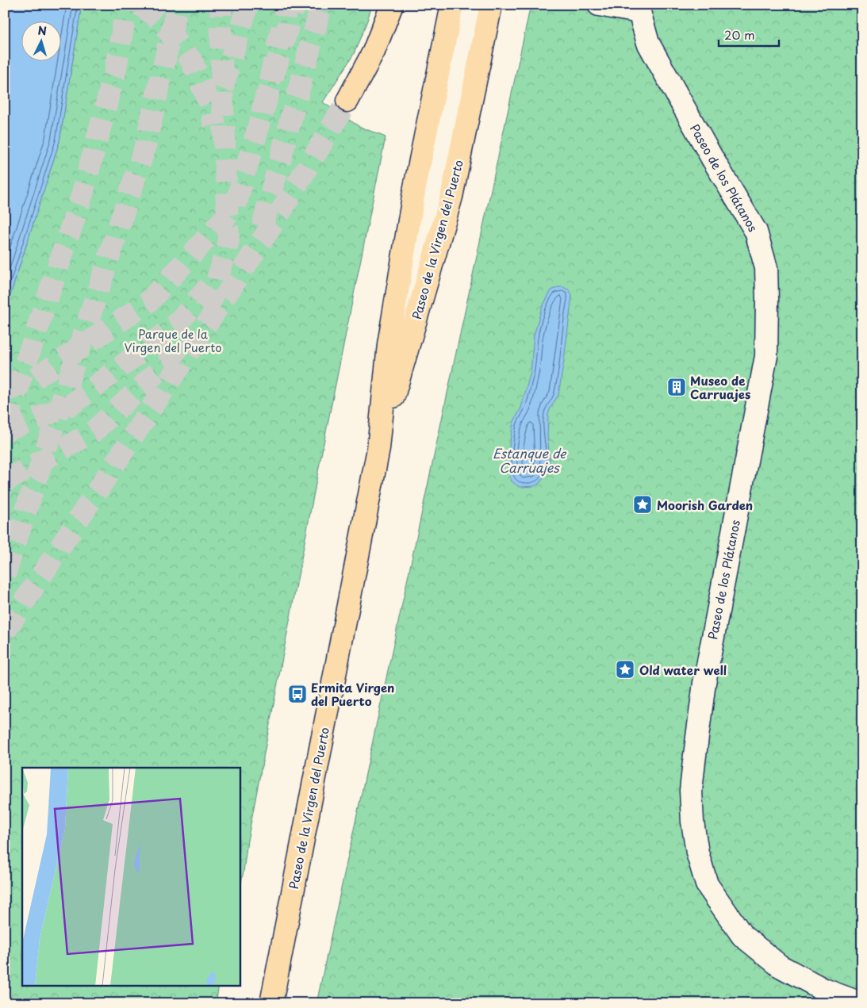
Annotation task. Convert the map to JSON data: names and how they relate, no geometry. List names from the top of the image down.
{
  "streets": {
    "main road": ["Paseo de la Virgen del Puerto"],
    "street": ["Paseo de los Plátanos"]
  },
  "water": ["Estanque de Carruajes"],
  "parks": ["Parque de la Virgen del Puerto"],
  "places": {
    "building": ["Museo de Carruajes"],
    "place": ["Moorish Garden", "Old water well"],
    "bus stop": ["Ermita Virgen del Puerto"]
  },
  "scale_bar": "20 m",
  "north": "top"
}
